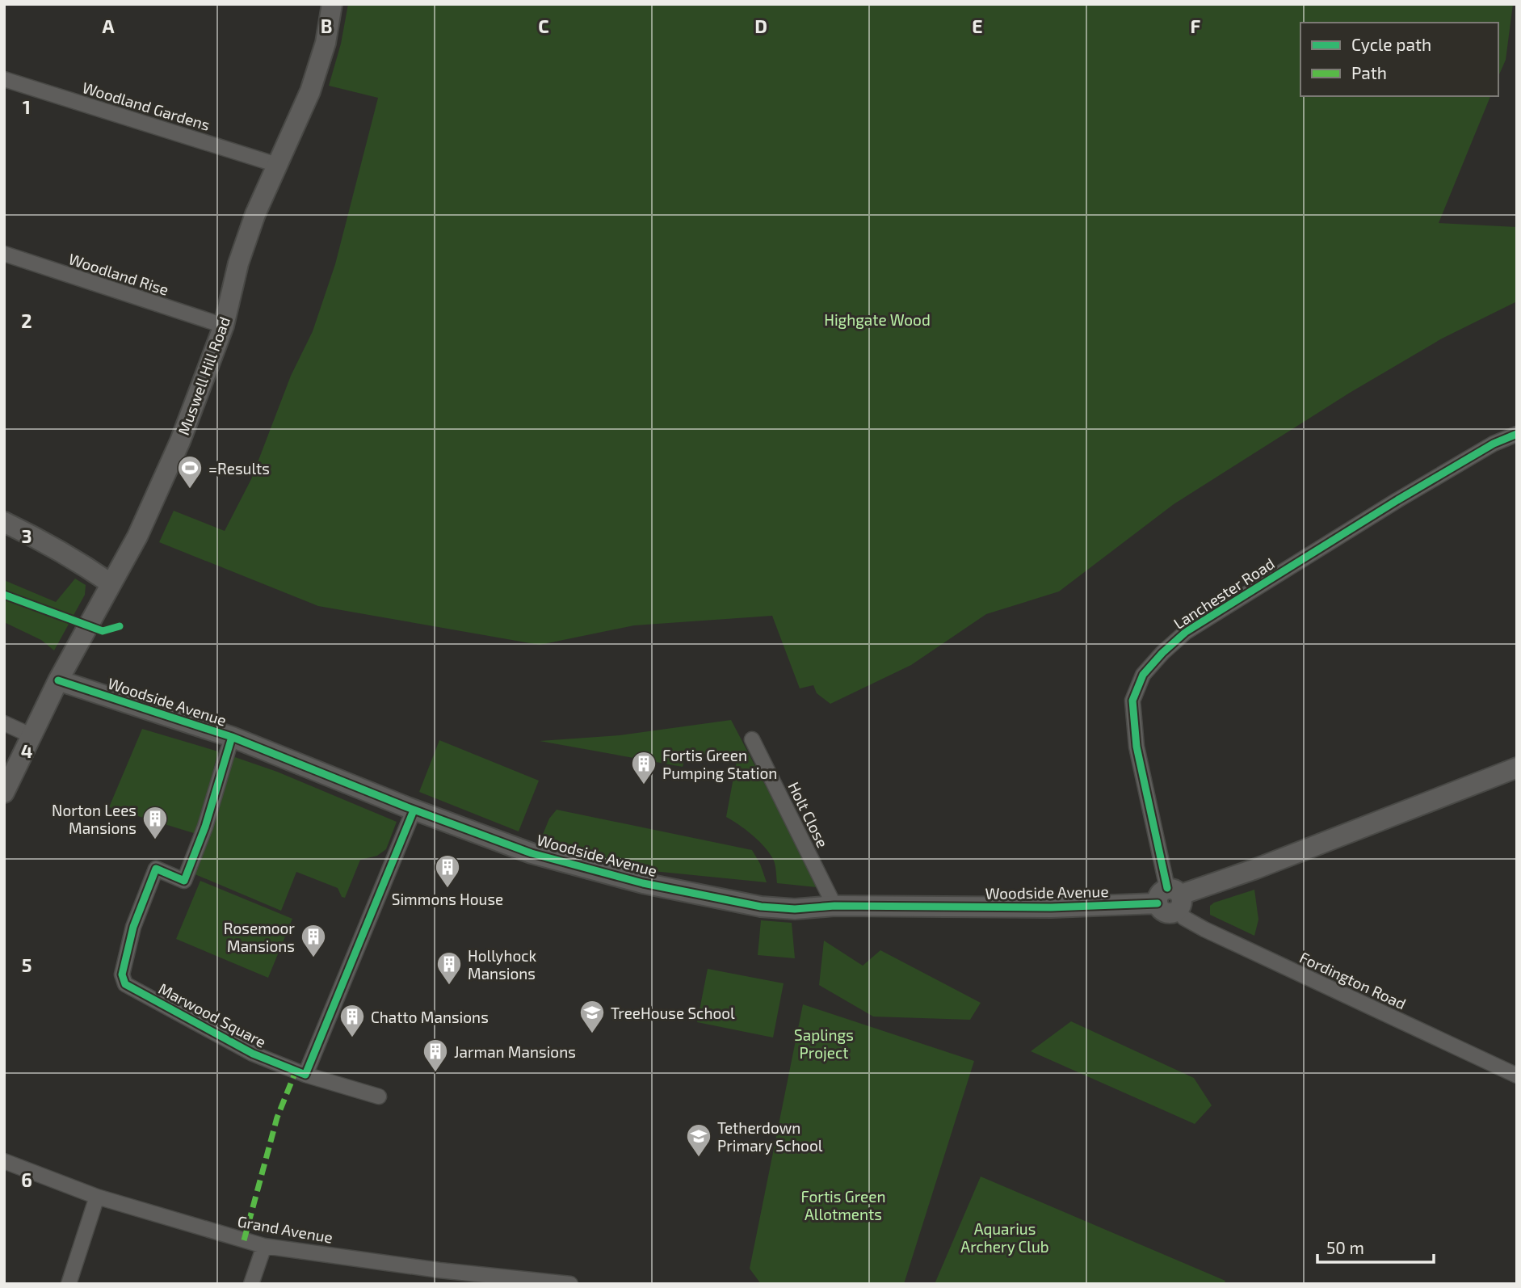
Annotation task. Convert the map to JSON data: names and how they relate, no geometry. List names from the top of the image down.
{
  "streets": {
    "street": [
      "Woodland Gardens",
      "Woodland Rise",
      "Muswell Hill Road",
      "Lanchester Road",
      "Woodside Avenue",
      "Holt Close",
      "Fordington Road",
      "Marwood Square",
      "Grand Avenue"
    ]
  },
  "crossings": [
    ["Woodland Gardens", "Muswell Hill Road"],
    ["Woodland Rise", "Muswell Hill Road"],
    ["Muswell Hill Road", "Woodside Avenue"],
    ["Lanchester Road", "Woodside Avenue"],
    ["Lanchester Road", "Fordington Road"],
    ["Woodside Avenue", "Holt Close"],
    ["Woodside Avenue", "Fordington Road"],
    ["Woodside Avenue", "Marwood Square"]
  ],
  "parks": [
    "Highgate Wood",
    "Saplings Project",
    "Fortis Green Allotments",
    "Aquarius Archery Club"
  ],
  "places": {
    "sports": ["=Results"],
    "building": [
      "Fortis Green Pumping Station",
      "Norton Lees Mansions",
      "Simmons House",
      "Rosemoor Mansions",
      "Hollyhock Mansions",
      "Chatto Mansions",
      "Jarman Mansions"
    ],
    "school or university": ["TreeHouse School", "Tetherdown Primary School"]
  },
  "legend": ["Cycle path", "Path"],
  "scale_bar": "50 m",
  "grid": {
    "columns": [
      "A",
      "B",
      "C",
      "D",
      "E",
      "F"
    ],
    "rows": [
      "1",
      "2",
      "3",
      "4",
      "5",
      "6"
    ]
  }
}
